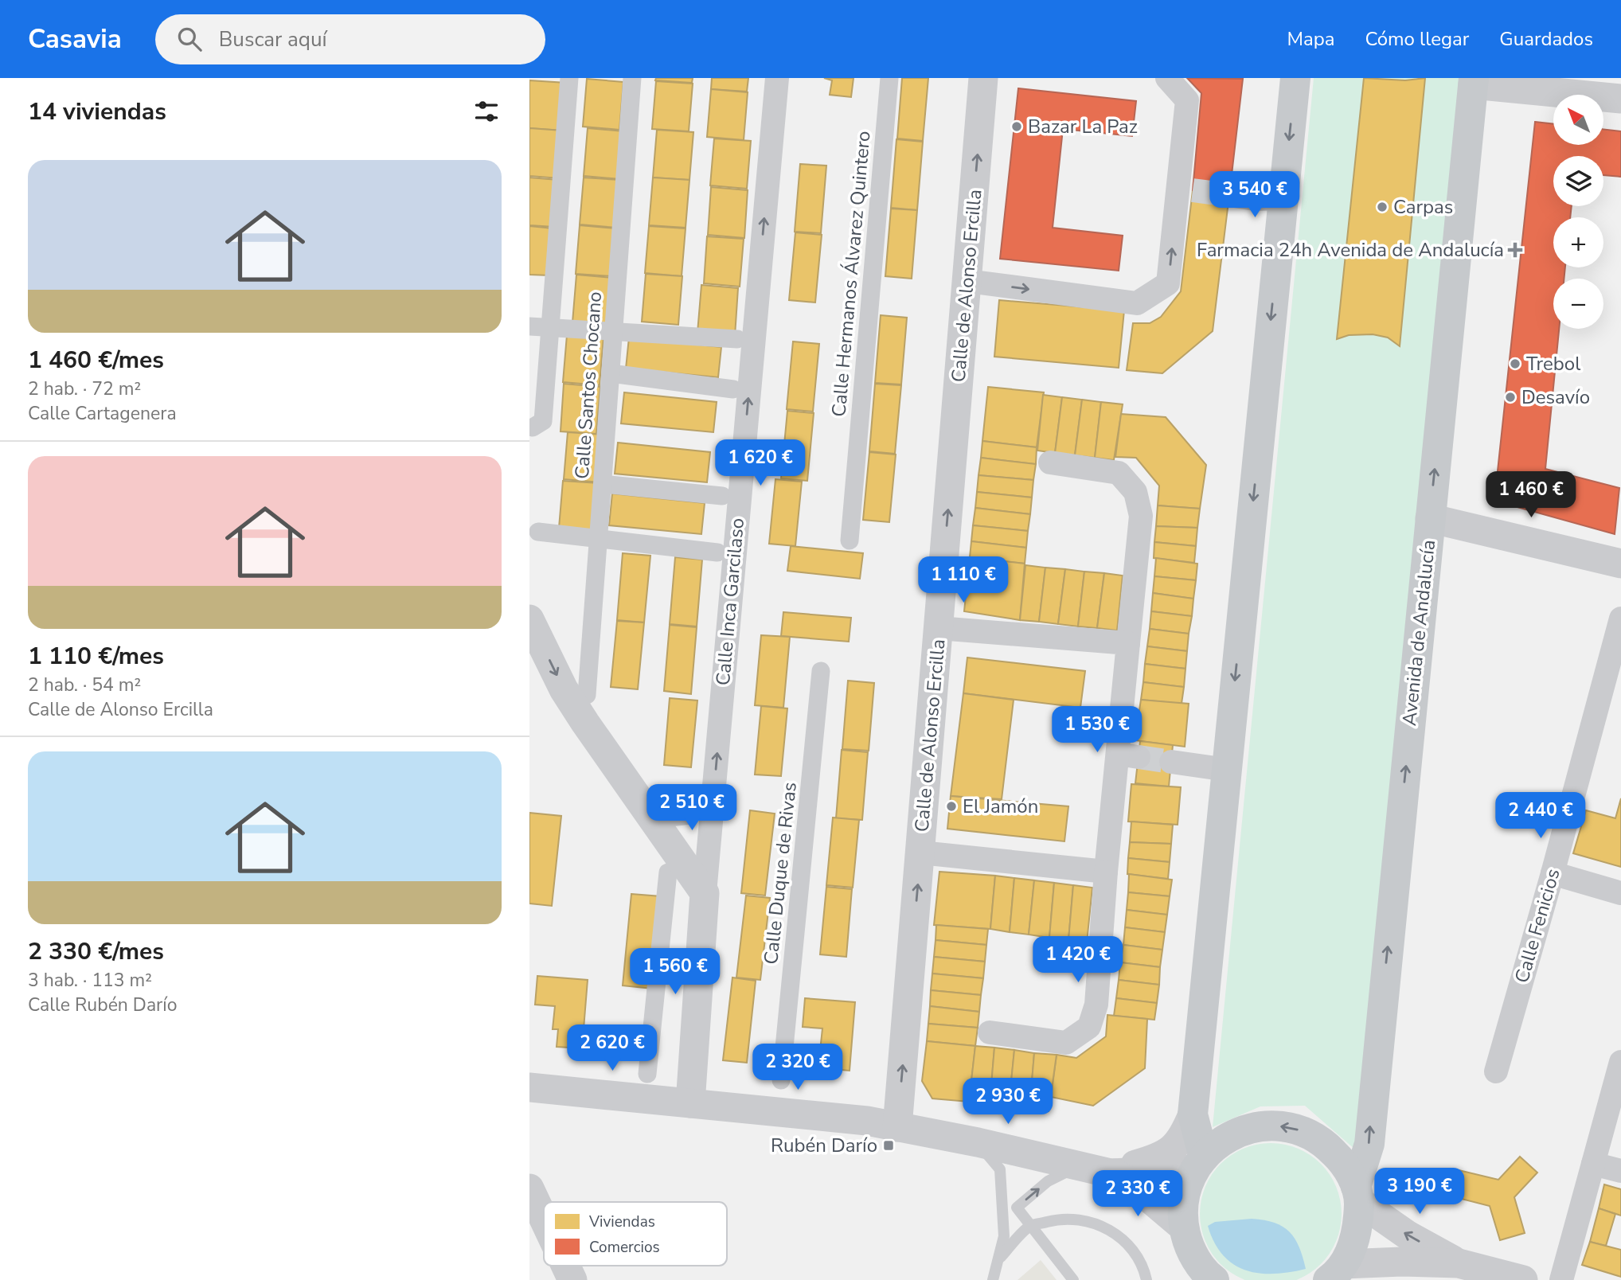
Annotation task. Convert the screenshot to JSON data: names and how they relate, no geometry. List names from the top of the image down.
{
  "streets": {
    "main road": ["Avenida de Andalucía"],
    "street": [
      "Calle Hermanos Álvarez Quintero",
      "Calle de Alonso Ercilla",
      "Calle Santos Chocano",
      "Calle Inca Garcilaso",
      "Calle Duque de Rivas",
      "Calle Fenicios"
    ]
  },
  "places": {
    "other": [
      "Bazar La Paz",
      "Carpas",
      "Trebol",
      "Desavío",
      "El Jamón"
    ],
    "health": ["Farmacia 24h Avenida de Andalucía"],
    "transit": ["Rubén Darío"]
  },
  "legend": ["Viviendas", "Comercios"],
  "north": "top left",
  "page": {
    "header": "Casavia",
    "search": "Buscar aquí",
    "nav": ["Mapa", "Cómo llegar", "Guardados"],
    "heading": "14 viviendas",
    "map_buttons": ["+", "−"],
    "list": [
      {
        "name": "1 460 €/mes",
        "note": "2 hab. · 72 m² · Calle Cartagenera"
      },
      {
        "name": "1 110 €/mes",
        "note": "2 hab. · 54 m² · Calle de Alonso Ercilla"
      },
      {
        "name": "2 330 €/mes",
        "note": "3 hab. · 113 m² · Calle Rubén Darío"
      }
    ],
    "price": [
      "3 540 €",
      "1 620 €",
      "1 460 €",
      "1 110 €",
      "1 530 €",
      "2 510 €",
      "2 440 €",
      "1 420 €",
      "1 560 €",
      "2 620 €",
      "2 320 €",
      "2 930 €",
      "3 190 €",
      "2 330 €"
    ]
  }
}
